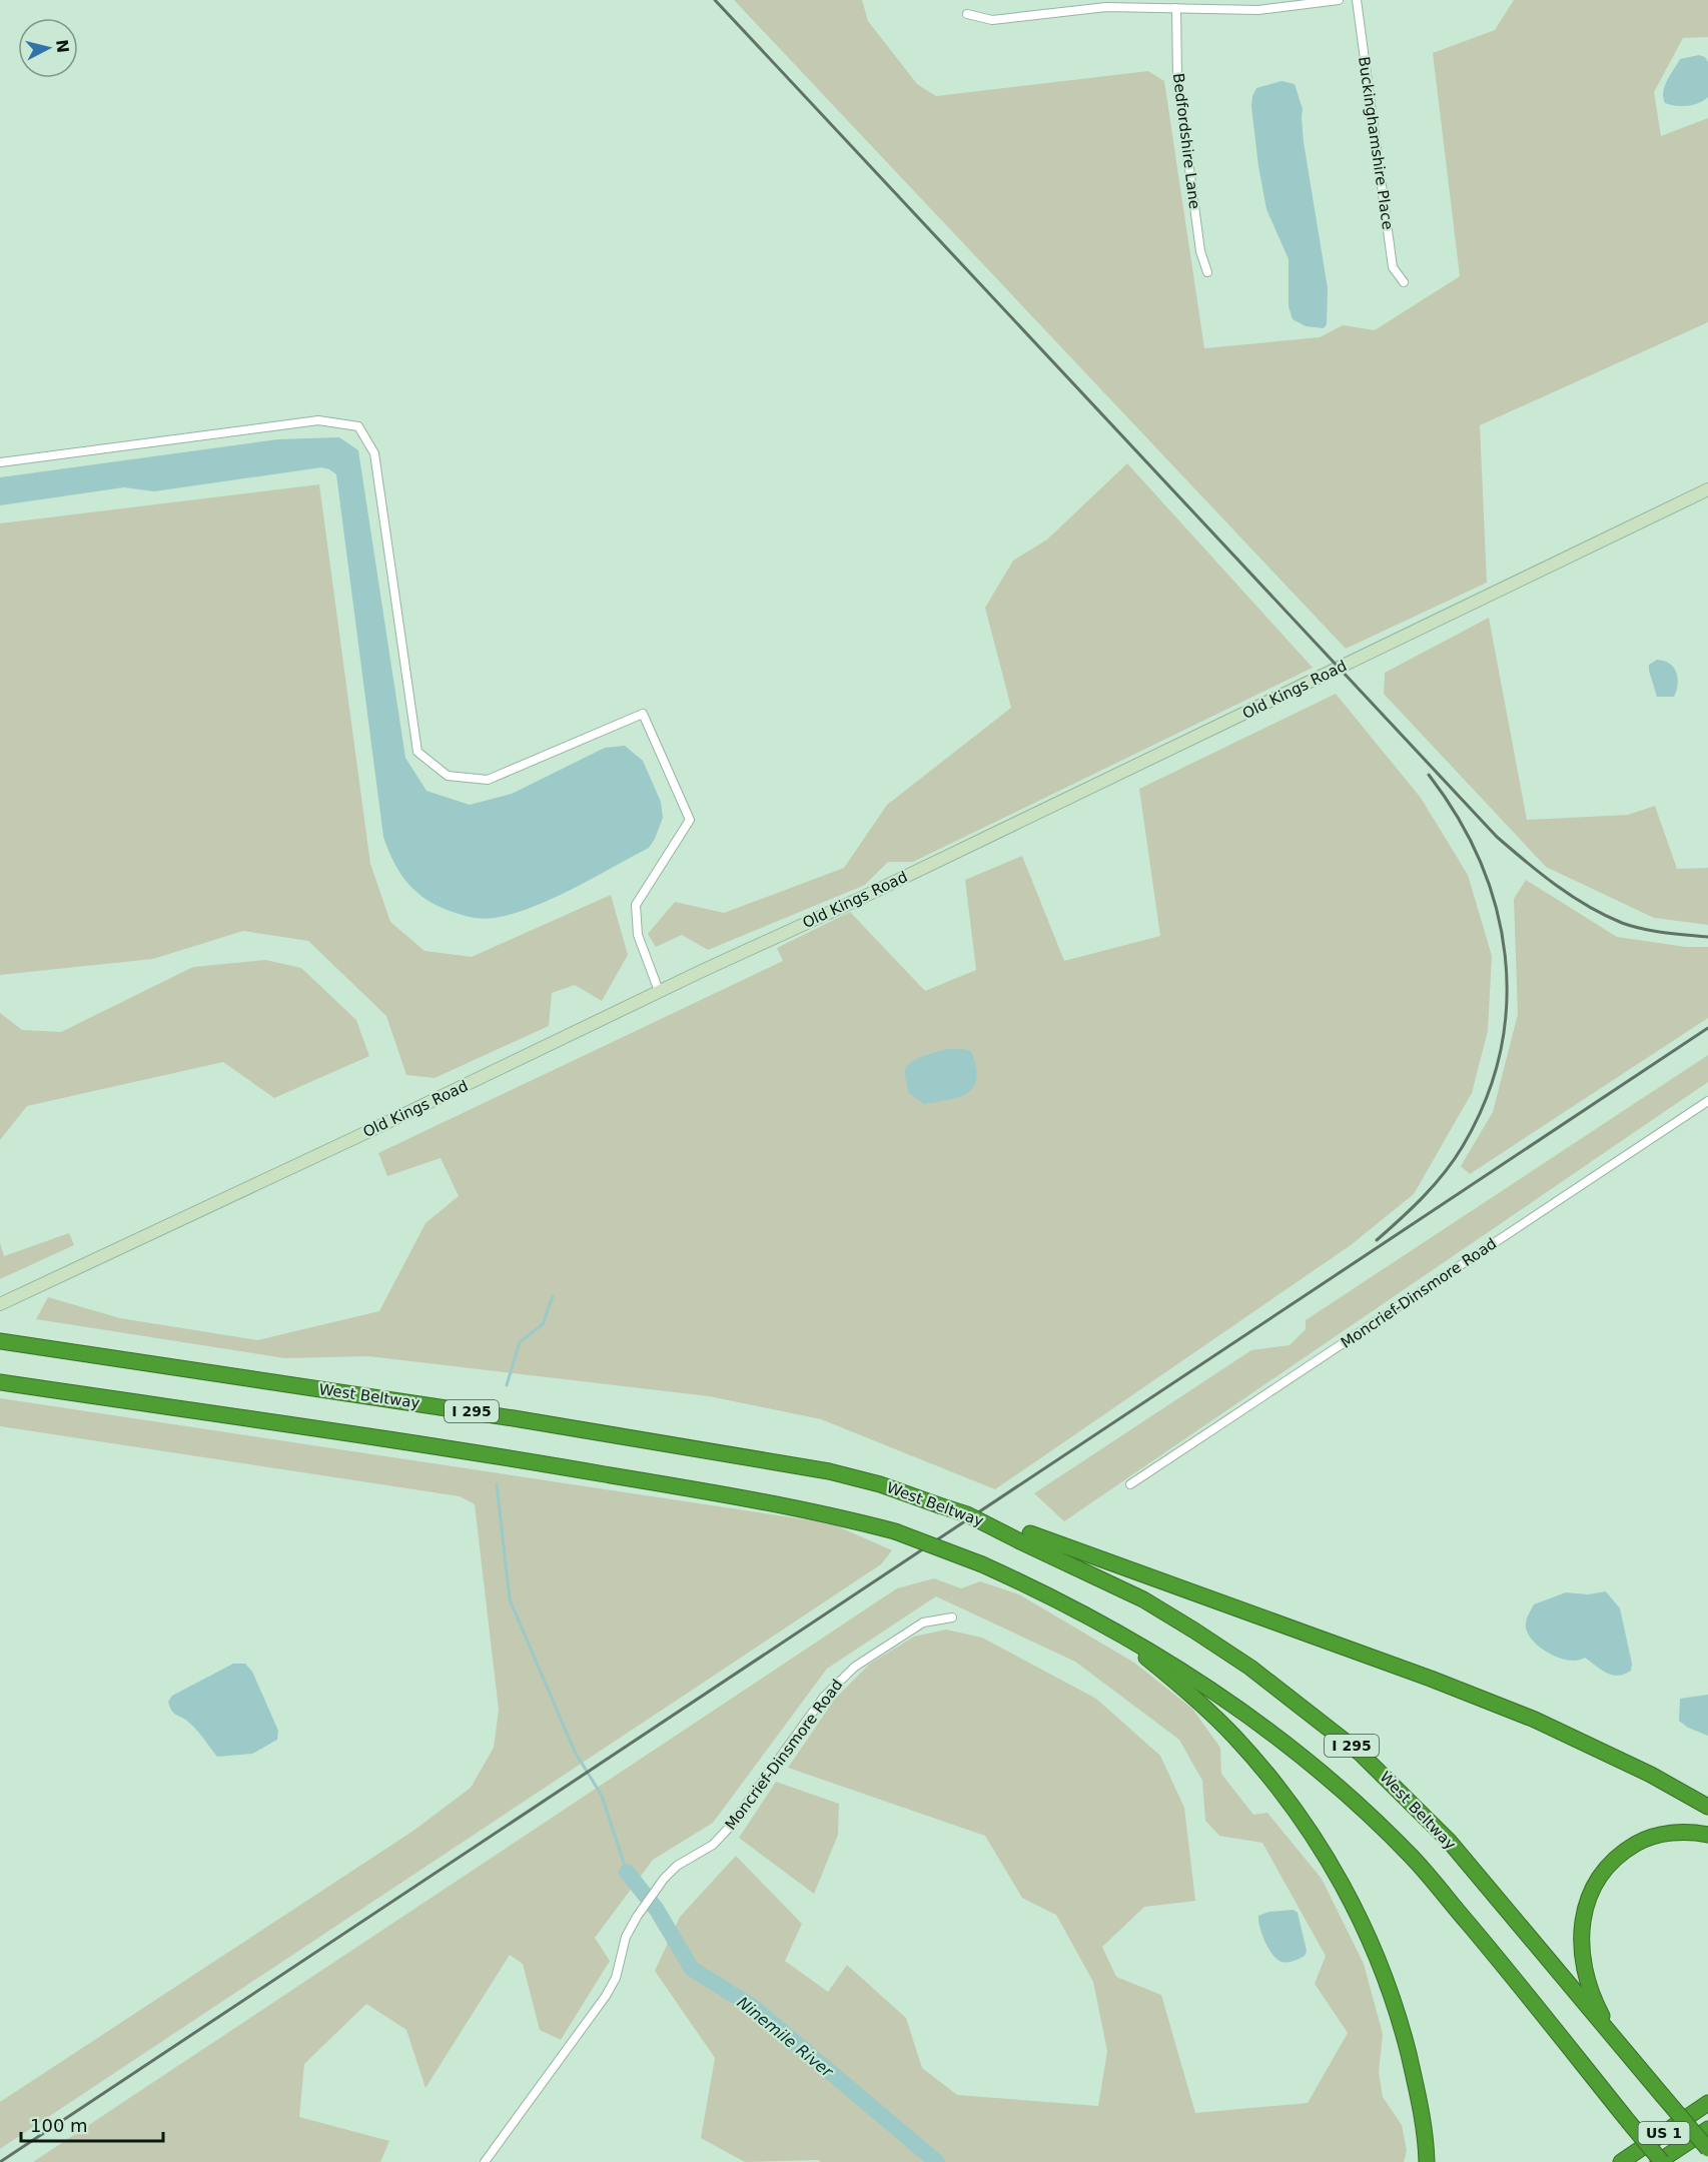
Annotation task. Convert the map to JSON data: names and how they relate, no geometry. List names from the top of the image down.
{
  "streets": {
    "highway": ["West Beltway", "I 295", "US 1"],
    "street": [
      "Bedfordshire Lane",
      "Buckinghamshire Place",
      "Old Kings Road",
      "Moncrief-Dinsmore Road"
    ]
  },
  "crossings": [
    ["I 295", "US 1"]
  ],
  "water": ["Ninemile River"],
  "scale_bar": "100 m",
  "north": "right"
}
